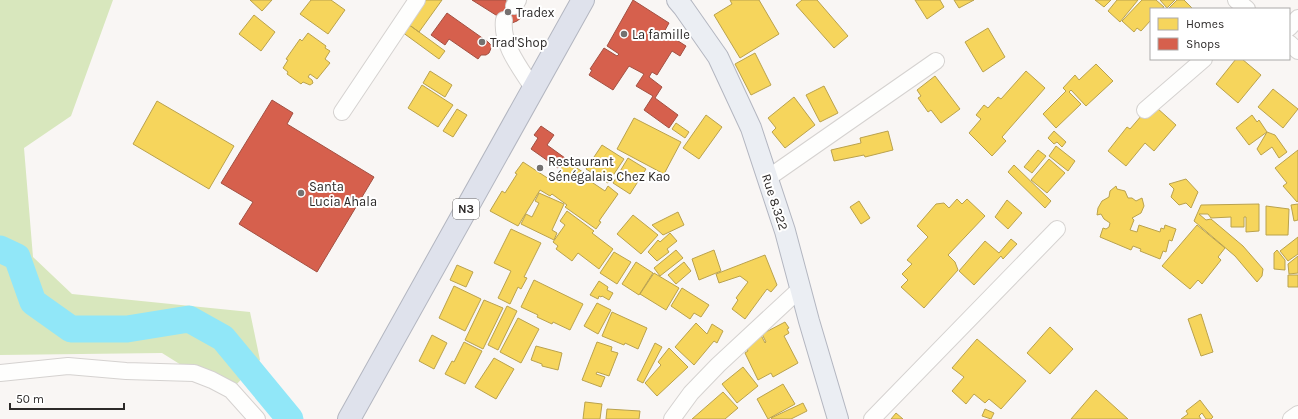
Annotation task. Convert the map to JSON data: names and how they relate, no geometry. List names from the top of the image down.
{
  "streets": {
    "highway": ["N3"],
    "main road": ["Rue 8.322"]
  },
  "places": [
    "Tradex",
    "La famille",
    "Trad'Shop",
    "Restaurant Sénégalais Chez Kao",
    "Santa Lucia Ahala"
  ],
  "legend": ["Homes", "Shops"],
  "scale_bar": "50 m"
}
